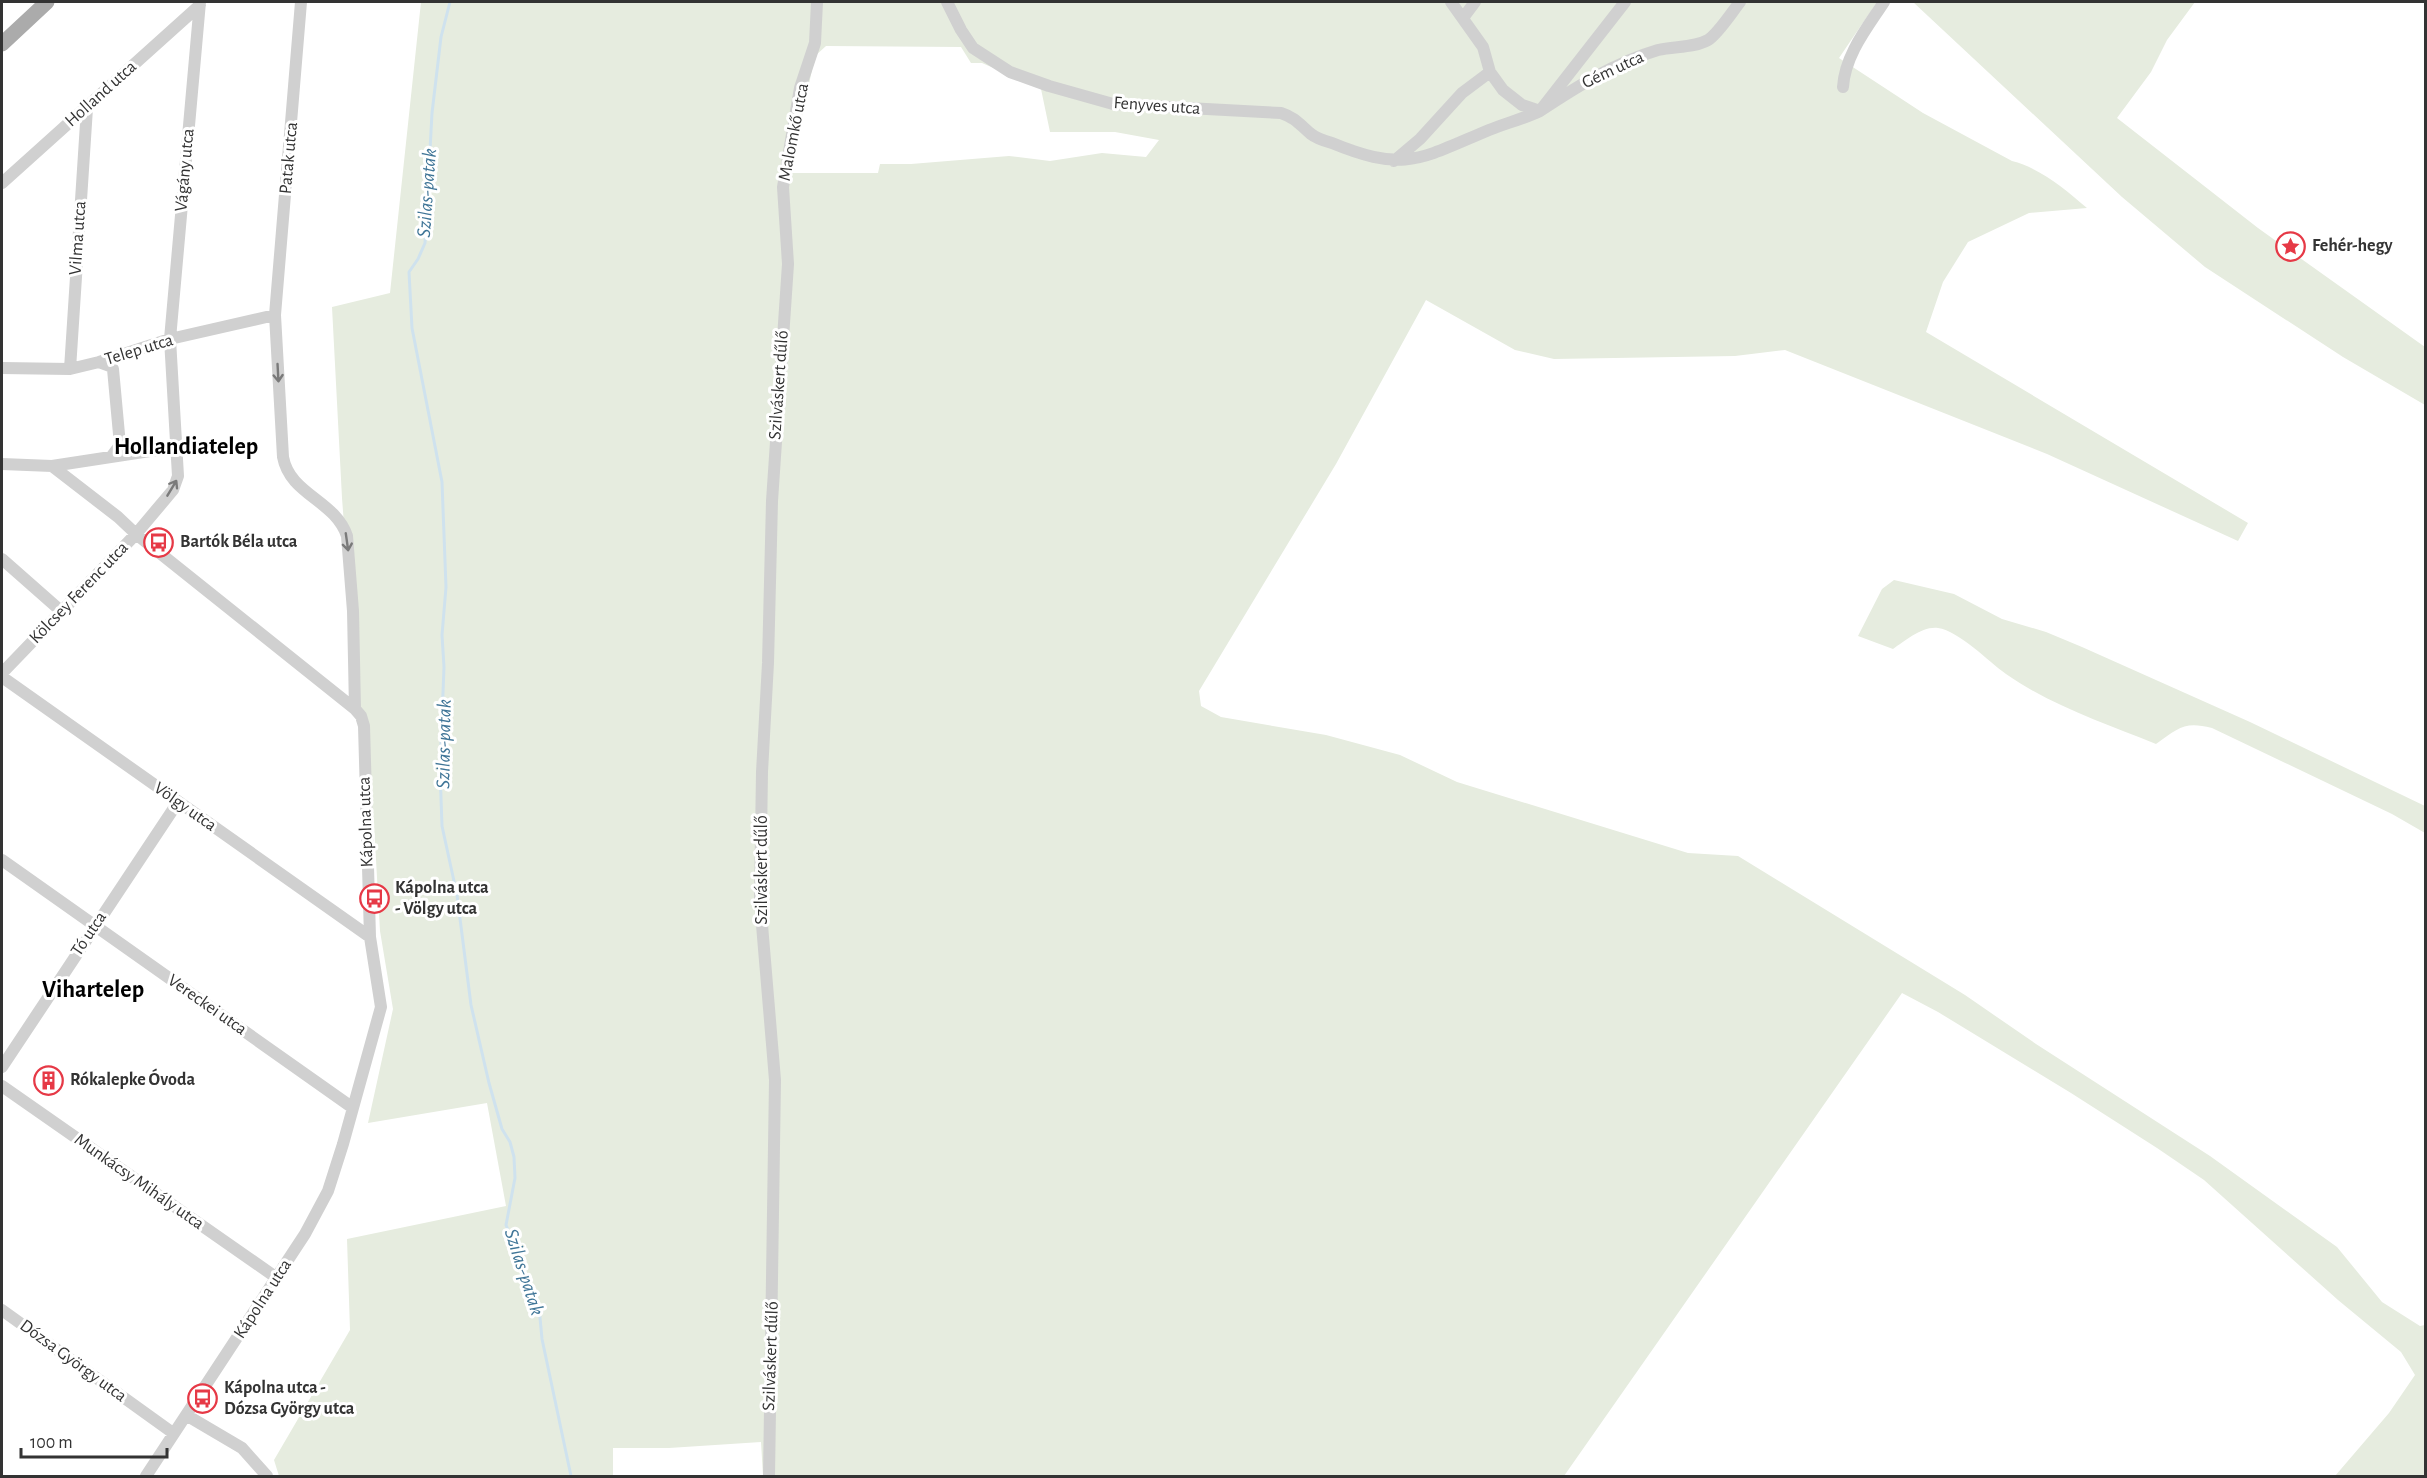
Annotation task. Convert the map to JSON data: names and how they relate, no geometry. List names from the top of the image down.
{
  "streets": {
    "street": [
      "Gém utca",
      "Holland utca",
      "Fenyves utca",
      "Malomkő utca",
      "Patak utca",
      "Vágány utca",
      "Vilma utca",
      "Telep utca",
      "Szilváskert dűlő",
      "Kölcsey Ferenc utca",
      "Völgy utca",
      "Kápolna utca",
      "Tó utca",
      "Vereckei utca",
      "Munkácsy Mihály utca",
      "Dózsa György utca"
    ]
  },
  "crossings": [
    ["Gém utca", "Fenyves utca"],
    ["Holland utca", "Vágány utca"],
    ["Holland utca", "Vilma utca"],
    ["Malomkő utca", "Szilváskert dűlő"],
    ["Patak utca", "Telep utca"],
    ["Patak utca", "Kápolna utca"],
    ["Vágány utca", "Telep utca"],
    ["Vágány utca", "Kölcsey Ferenc utca"],
    ["Vilma utca", "Telep utca"],
    ["Telep utca", "Kölcsey Ferenc utca"],
    ["Telep utca", "Kápolna utca"],
    ["Kölcsey Ferenc utca", "Völgy utca"],
    ["Völgy utca", "Kápolna utca"],
    ["Völgy utca", "Tó utca"],
    ["Kápolna utca", "Vereckei utca"],
    ["Kápolna utca", "Munkácsy Mihály utca"],
    ["Kápolna utca", "Dózsa György utca"],
    ["Tó utca", "Vereckei utca"]
  ],
  "districts": ["Hollandiatelep", "Vihartelep"],
  "water": ["Szilas-patak"],
  "places": {
    "place": ["Fehér-hegy"],
    "bus stop": ["Bartók Béla utca", "Kápolna utca - Völgy utca", "Kápolna utca - Dózsa György utca"],
    "building": ["Rókalepke Óvoda"]
  },
  "scale_bar": "100 m"
}
